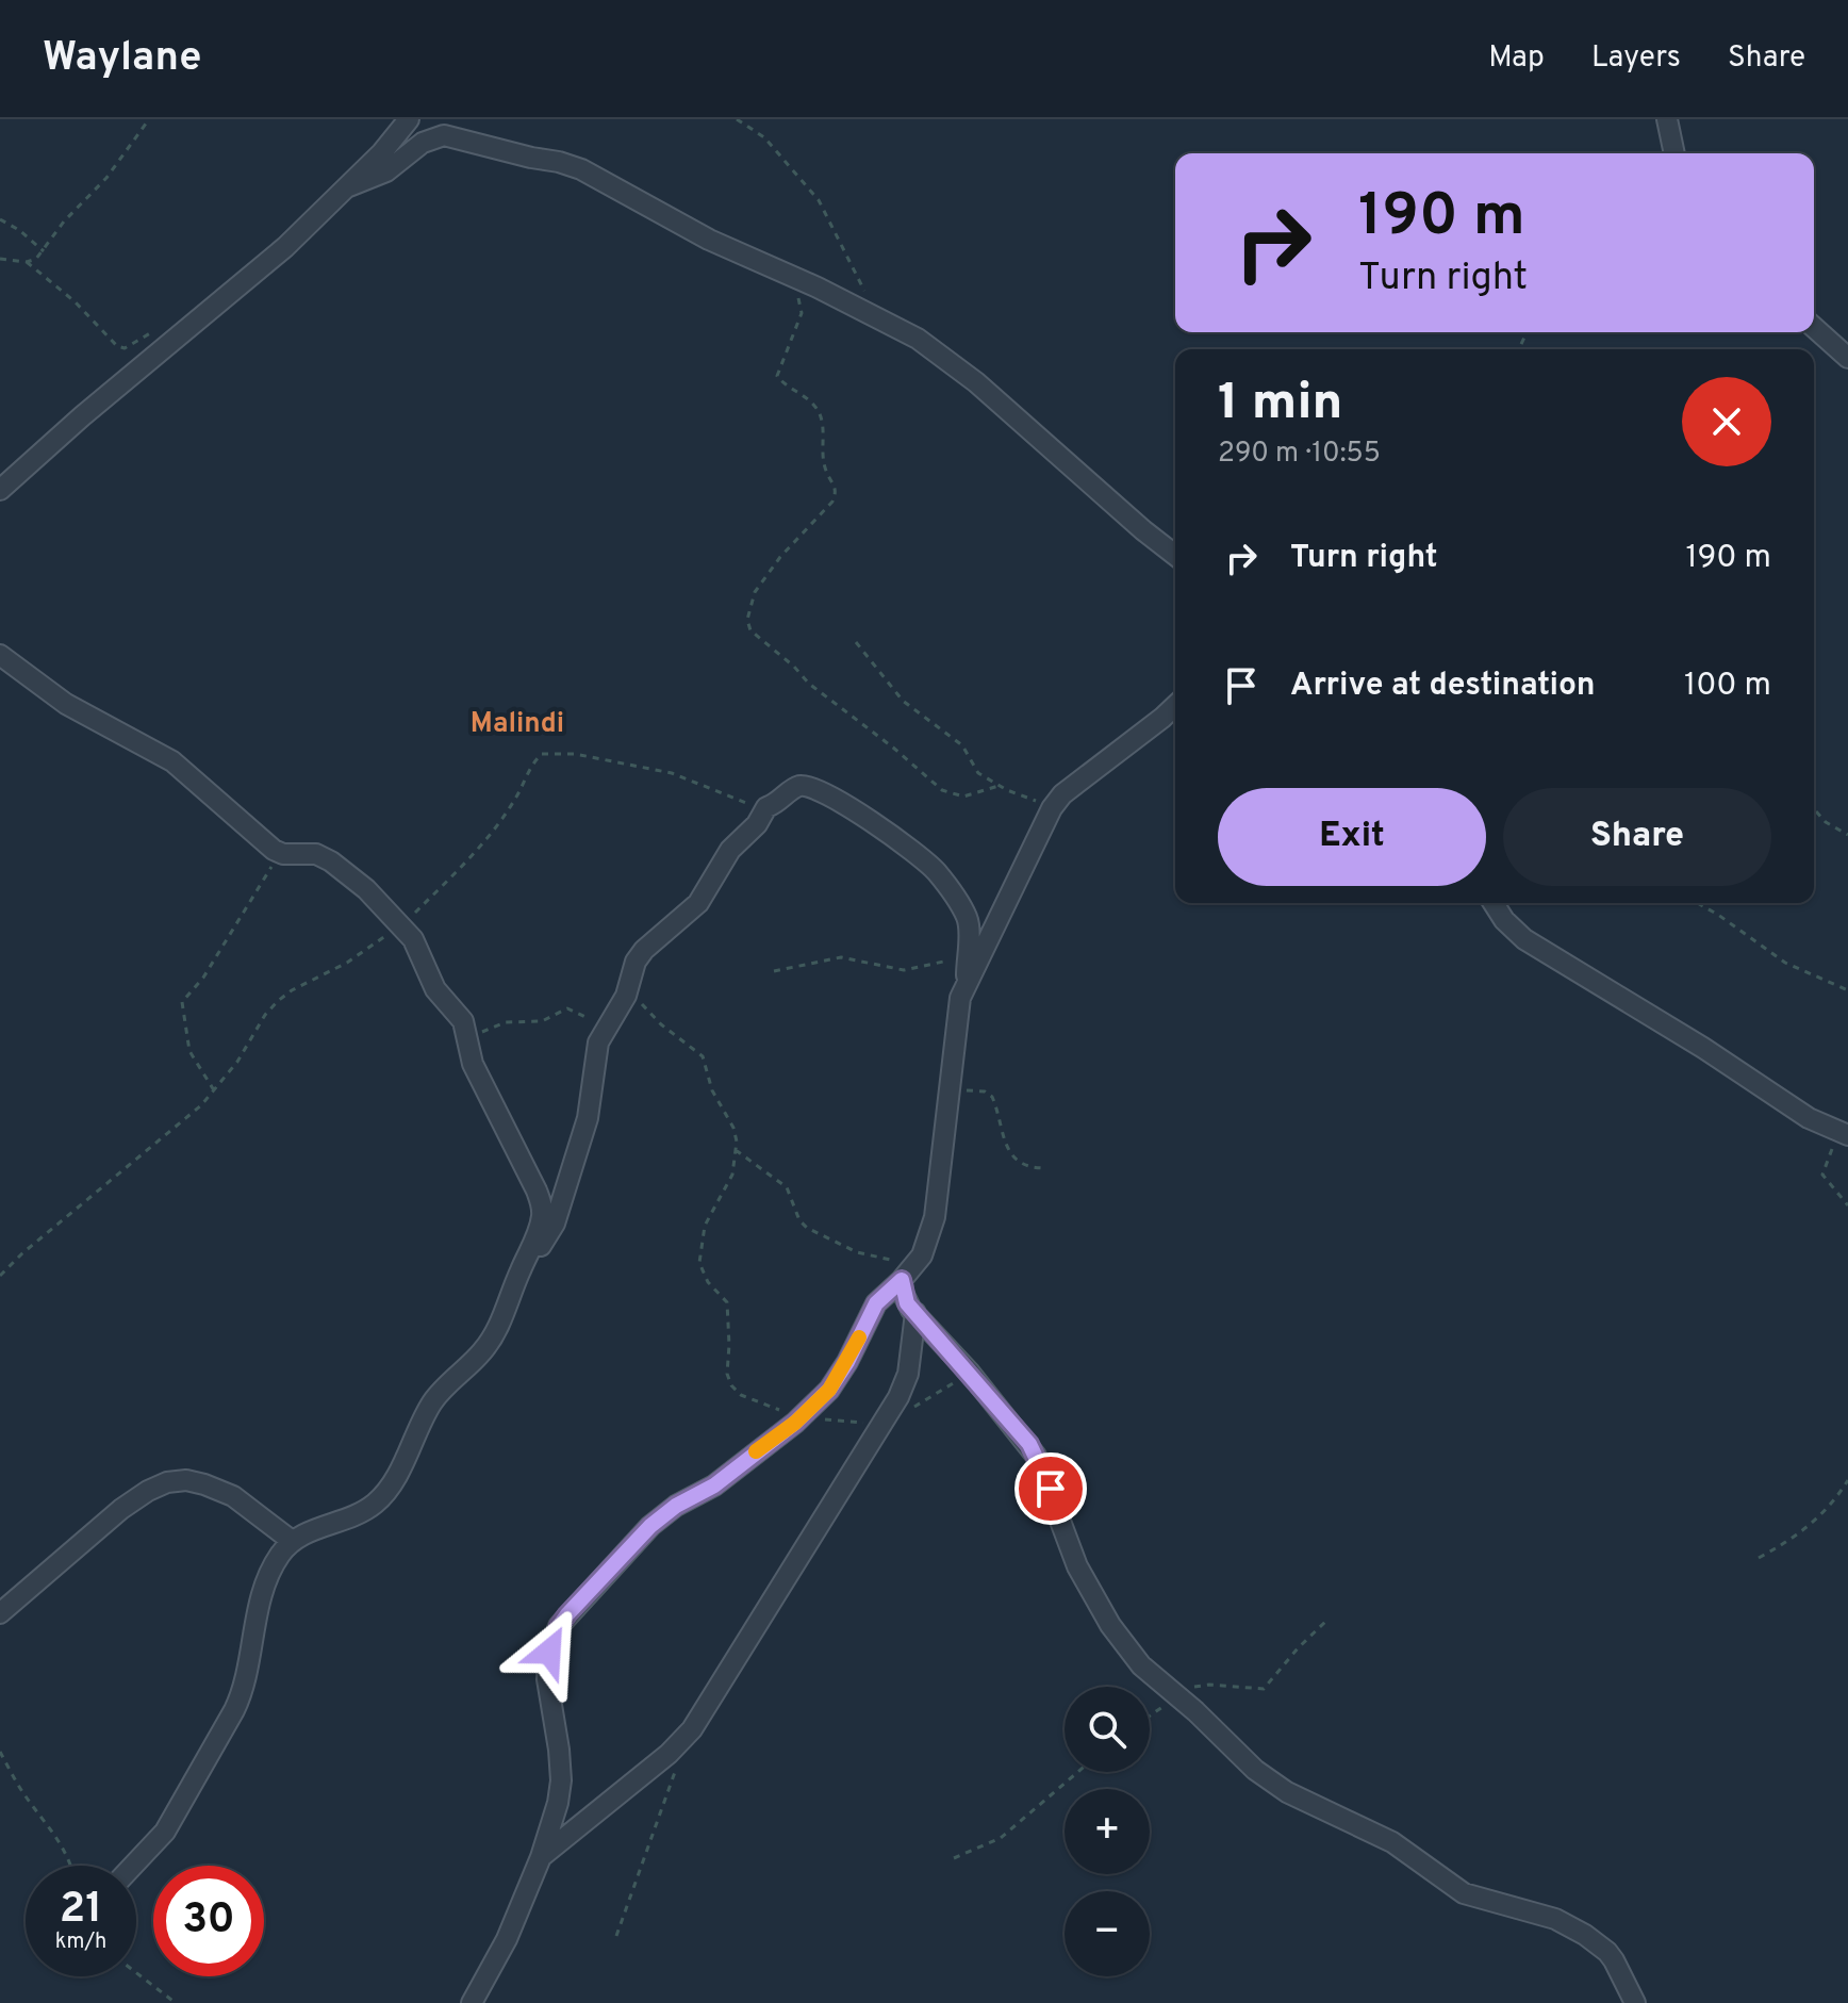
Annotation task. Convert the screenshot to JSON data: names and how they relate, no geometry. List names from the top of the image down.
{
  "districts": ["Malindi"],
  "page": {
    "header": "Waylane",
    "nav": ["Map", "Layers", "Share"],
    "turn": ["190 m", "Turn right"],
    "heading": ["1 min", "290 m · 10:55"],
    "list": [
      {
        "name": "Turn right",
        "value": "190 m"
      },
      {
        "name": "Arrive at destination",
        "value": "100 m"
      }
    ],
    "buttons": ["Exit", "Share"],
    "map_buttons": ["+", "−"],
    "speed": "21 km/h",
    "limit": "30"
  }
}
